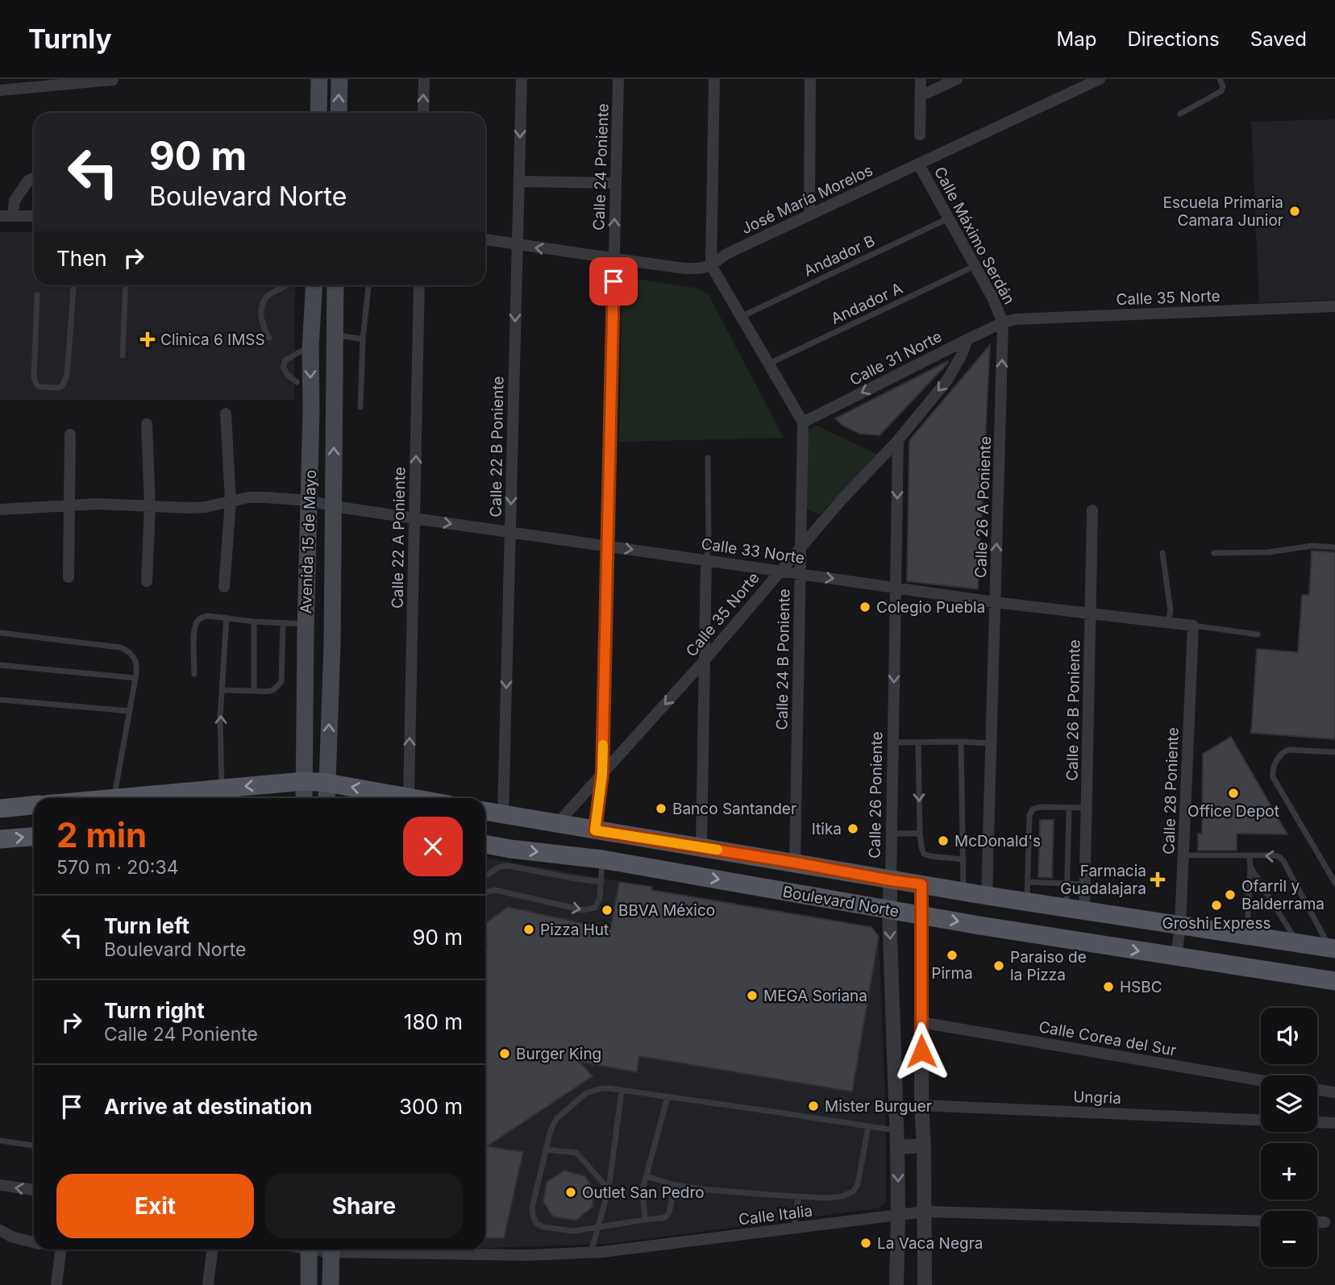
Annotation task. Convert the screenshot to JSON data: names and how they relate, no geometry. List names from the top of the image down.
{
  "streets": {
    "main road": ["Avenida 15 de Mayo", "Boulevard Norte"],
    "street": [
      "Calle 24 Poniente",
      "José María Morelos",
      "Calle Máximo Serdán",
      "Calle 35 Norte",
      "Calle 31 Norte",
      "Calle 22 B Poniente",
      "Calle 26 A Poniente",
      "Calle 22 A Poniente",
      "Calle 33 Norte",
      "Calle 24 B Poniente",
      "Calle 26 B Poniente",
      "Calle 28 Poniente",
      "Calle 26 Poniente",
      "Calle Corea del Sur",
      "Ungria",
      "Calle Italia"
    ],
    "lane": ["Andador B", "Andador A"]
  },
  "crossings": [
    ["Calle 24 Poniente", "Calle 35 Norte"],
    ["Calle 24 Poniente", "Calle 33 Norte"],
    ["Calle 24 Poniente", "Boulevard Norte"],
    ["José María Morelos", "Calle Máximo Serdán"],
    ["Calle Máximo Serdán", "Andador B"],
    ["Calle Máximo Serdán", "Calle 35 Norte"],
    ["Calle Máximo Serdán", "Andador A"],
    ["Calle Máximo Serdán", "Calle 31 Norte"],
    ["Calle Máximo Serdán", "Calle 26 A Poniente"],
    ["Calle 35 Norte", "Calle 31 Norte"],
    ["Calle 35 Norte", "Calle 26 A Poniente"],
    ["Calle 35 Norte", "Calle 33 Norte"],
    ["Calle 35 Norte", "Calle 24 B Poniente"],
    ["Calle 35 Norte", "Calle 26 Poniente"],
    ["Calle 35 Norte", "Boulevard Norte"],
    ["Calle 31 Norte", "Calle 26 A Poniente"],
    ["Calle 31 Norte", "Calle 24 B Poniente"],
    ["Calle 22 B Poniente", "Calle 33 Norte"],
    ["Calle 22 B Poniente", "Boulevard Norte"],
    ["Calle 26 A Poniente", "Calle 33 Norte"],
    ["Calle 26 A Poniente", "Boulevard Norte"],
    ["Calle 22 A Poniente", "Calle 33 Norte"],
    ["Avenida 15 de Mayo", "Calle 33 Norte"],
    ["Calle 33 Norte", "Calle 24 B Poniente"],
    ["Calle 33 Norte", "Calle 26 B Poniente"],
    ["Calle 33 Norte", "Calle 28 Poniente"],
    ["Calle 33 Norte", "Calle 26 Poniente"],
    ["Calle 24 B Poniente", "Boulevard Norte"],
    ["Calle 26 B Poniente", "Boulevard Norte"],
    ["Calle 28 Poniente", "Boulevard Norte"],
    ["Calle 26 Poniente", "Boulevard Norte"],
    ["Calle 26 Poniente", "Calle Italia"]
  ],
  "one_way": [
    "Calle 31 Norte",
    "Calle 22 B Poniente",
    "Calle 26 A Poniente",
    "Calle 22 A Poniente"
  ],
  "places": {
    "other": [
      "Escuela Primaria Camara Junior",
      "Colegio Puebla",
      "Office Depot",
      "Banco Santander",
      "Itika",
      "McDonald's",
      "Ofarril y Balderrama",
      "Groshi Express",
      "BBVA México",
      "Pizza Hut",
      "Pirma",
      "Paraiso de la Pizza",
      "HSBC",
      "MEGA Soriana",
      "Burger King",
      "Mister Burguer",
      "Outlet San Pedro",
      "La Vaca Negra"
    ],
    "health": ["Clinica 6 IMSS", "Farmacia Guadalajara"]
  },
  "page": {
    "header": "Turnly",
    "nav": ["Map", "Directions", "Saved"],
    "turn": ["90 m", "Boulevard Norte"],
    "then": "Then",
    "heading": ["2 min", "570 m · 20:34"],
    "list": [
      {
        "name": "Turn left",
        "note": "Boulevard Norte",
        "value": "90 m"
      },
      {
        "name": "Turn right",
        "note": "Calle 24 Poniente",
        "value": "180 m"
      },
      {
        "name": "Arrive at destination",
        "value": "300 m"
      }
    ],
    "map_buttons": ["+", "−"],
    "buttons": ["Exit", "Share"]
  }
}
